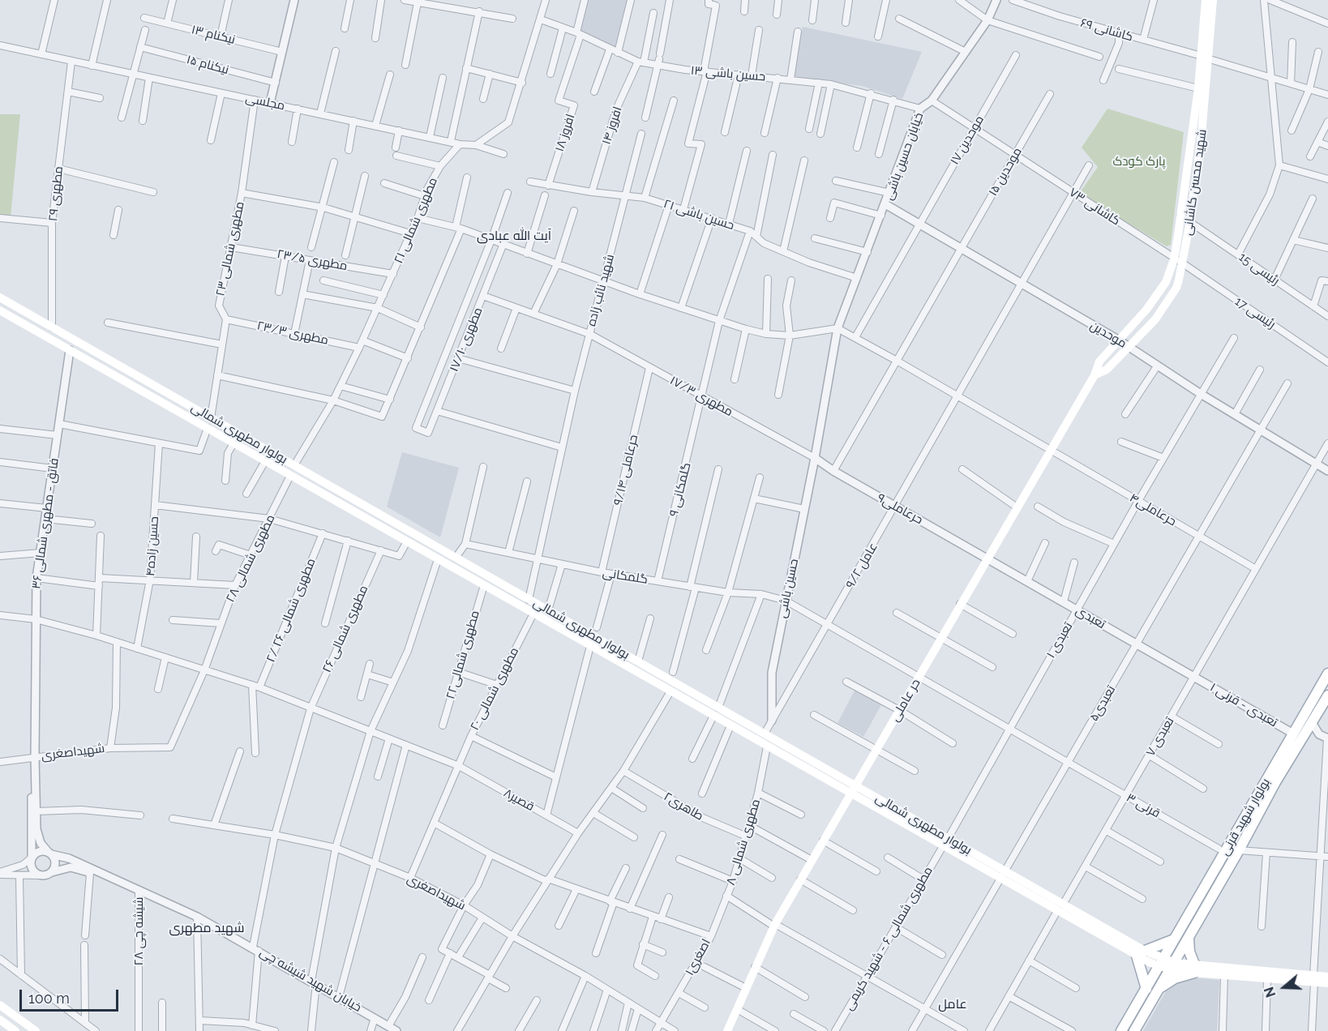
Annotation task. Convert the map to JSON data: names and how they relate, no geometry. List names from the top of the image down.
{
  "streets": {
    "main road": [
      "شهید محسن کاشانی",
      "بولوار مطهری شمالی",
      "حر عاملی",
      "بولوار شهید قرنی"
    ],
    "street": [
      "کاشانی ۶۹",
      "نیکنام ۱۳",
      "نیکنام ۱۵",
      "حسین باشی ۱۳",
      "مجلسی",
      "افروز ۱۴",
      "افروز ۱۸",
      "موحدین ۱۷",
      "خیابان حسین باشی",
      "موحدین ۱۵",
      "مطهری ۲۹",
      "کاشانی ۷۳",
      "حسین باشی ۲۱",
      "مطهری شمالی ۲۱",
      "مطهری شمالی ۲۳",
      "مطهری ۲۳/۵",
      "رئیسی 15",
      "شهید نائب زاده",
      "رئیسی 17",
      "مطهری ۲۳/۳",
      "موحدین",
      "مطهری ۱۷/۱۰",
      "مطهری ۱۷/۳",
      "حرعاملی ۹/۱۴",
      "گلمکانی ۹",
      "حرعاملی۹",
      "حرعاملی۴",
      "فاتق - مطهری شمالی ۳۶",
      "حسین زاده۴",
      "مطهری شمالی ۲۸",
      "عامل ۹/۲",
      "گلمکانی",
      "حسین باشی",
      "مطهری شمالی ۲۶ /۲",
      "تعبدی",
      "مطهری شمالی ۲۶",
      "تعبدی ۱",
      "مطهری شمالی۲۲",
      "مطهری شمالی ۲۰",
      "تعبدی۵",
      "تعبدی - قرنی ۱",
      "تعبدی ۷",
      "شهیداصغری",
      "قصیر۸",
      "قرنی ۳",
      "طاهری۲",
      "مطهری شمالی ۸",
      "شیشه چی ۲۸",
      "مطهری شمالی ۶ - شهید کریمی",
      "اصغری۱",
      "خیابان شهید شیشه چی"
    ]
  },
  "crossings": [
    ["کاشانی ۶۹", "شهید محسن کاشانی"],
    ["حسین باشی ۱۳", "افروز ۱۴"],
    ["حسین باشی ۱۳", "افروز ۱۸"],
    ["حسین باشی ۱۳", "خیابان حسین باشی"],
    ["مجلسی", "مطهری ۲۹"],
    ["مجلسی", "مطهری شمالی ۲۱"],
    ["مجلسی", "مطهری شمالی ۲۳"],
    ["افروز ۱۴", "حسین باشی ۲۱"],
    ["افروز ۱۸", "حسین باشی ۲۱"],
    ["موحدین ۱۷", "کاشانی ۷۳"],
    ["موحدین ۱۷", "موحدین"],
    ["موحدین ۱۷", "حرعاملی۴"],
    ["خیابان حسین باشی", "کاشانی ۷۳"],
    ["خیابان حسین باشی", "حسین باشی ۲۱"],
    ["خیابان حسین باشی", "موحدین"],
    ["خیابان حسین باشی", "مطهری ۱۷/۳"],
    ["خیابان حسین باشی", "حرعاملی۹"],
    ["خیابان حسین باشی", "حرعاملی۴"],
    ["خیابان حسین باشی", "حسین باشی"],
    ["موحدین ۱۵", "کاشانی ۷۳"],
    ["موحدین ۱۵", "موحدین"],
    ["موحدین ۱۵", "حرعاملی۹"],
    ["موحدین ۱۵", "حرعاملی۴"],
    ["شهید محسن کاشانی", "کاشانی ۷۳"],
    ["شهید محسن کاشانی", "رئیسی 15"],
    ["شهید محسن کاشانی", "رئیسی 17"],
    ["شهید محسن کاشانی", "موحدین"],
    ["شهید محسن کاشانی", "حر عاملی"],
    ["مطهری ۲۹", "بولوار مطهری شمالی"],
    ["کاشانی ۷۳", "رئیسی 17"],
    ["کاشانی ۷۳", "عامل ۹/۲"],
    ["حسین باشی ۲۱", "شهید نائب زاده"],
    ["حسین باشی ۲۱", "گلمکانی ۹"],
    ["مطهری شمالی ۲۱", "مطهری ۲۳/۵"],
    ["مطهری شمالی ۲۱", "مطهری ۲۳/۳"],
    ["مطهری شمالی ۲۱", "بولوار مطهری شمالی"],
    ["مطهری شمالی ۲۳", "مطهری ۲۳/۵"],
    ["مطهری شمالی ۲۳", "مطهری ۲۳/۳"],
    ["مطهری شمالی ۲۳", "بولوار مطهری شمالی"],
    ["شهید نائب زاده", "مطهری ۱۷/۳"],
    ["شهید نائب زاده", "بولوار مطهری شمالی"],
    ["شهید نائب زاده", "گلمکانی"],
    ["موحدین", "عامل ۹/۲"],
    ["موحدین", "تعبدی ۱"],
    ["موحدین", "حر عاملی"],
    ["موحدین", "تعبدی۵"],
    ["موحدین", "تعبدی ۷"],
    ["مطهری ۱۷/۱۰", "مطهری ۱۷/۳"],
    ["مطهری ۱۷/۳", "حرعاملی ۹/۱۴"],
    ["مطهری ۱۷/۳", "گلمکانی ۹"],
    ["مطهری ۱۷/۳", "حرعاملی۹"],
    ["مطهری ۱۷/۳", "حسین باشی"],
    ["بولوار مطهری شمالی", "فاتق - مطهری شمالی ۳۶"],
    ["بولوار مطهری شمالی", "مطهری شمالی ۲۸"],
    ["بولوار مطهری شمالی", "عامل ۹/۲"],
    ["بولوار مطهری شمالی", "تعبدی ۱"],
    ["بولوار مطهری شمالی", "مطهری شمالی۲۲"],
    ["بولوار مطهری شمالی", "مطهری شمالی ۲۰"],
    ["بولوار مطهری شمالی", "حر عاملی"],
    ["بولوار مطهری شمالی", "تعبدی۵"],
    ["بولوار مطهری شمالی", "تعبدی ۷"],
    ["بولوار مطهری شمالی", "بولوار شهید قرنی"],
    ["بولوار مطهری شمالی", "مطهری شمالی ۸"],
    ["بولوار مطهری شمالی", "مطهری شمالی ۶ - شهید کریمی"],
    ["حرعاملی ۹/۱۴", "گلمکانی"],
    ["گلمکانی ۹", "گلمکانی"],
    ["حرعاملی۹", "عامل ۹/۲"],
    ["حرعاملی۹", "حسین باشی"],
    ["حرعاملی۹", "تعبدی"],
    ["حرعاملی۹", "حر عاملی"],
    ["حرعاملی۴", "عامل ۹/۲"],
    ["حرعاملی۴", "تعبدی ۱"],
    ["حرعاملی۴", "حر عاملی"],
    ["حرعاملی۴", "تعبدی۵"],
    ["حرعاملی۴", "تعبدی ۷"],
    ["فاتق - مطهری شمالی ۳۶", "شهیداصغری"],
    ["فاتق - مطهری شمالی ۳۶", "قصیر۸"],
    ["حسین زاده۴", "قصیر۸"],
    ["مطهری شمالی ۲۸", "شهیداصغری"],
    ["مطهری شمالی ۲۸", "قصیر۸"],
    ["عامل ۹/۲", "گلمکانی"],
    ["عامل ۹/۲", "حسین باشی"],
    ["گلمکانی", "حسین باشی"],
    ["گلمکانی", "حر عاملی"],
    ["گلمکانی", "قرنی ۳"],
    ["مطهری شمالی ۲۶ /۲", "قصیر۸"],
    ["تعبدی", "تعبدی ۱"],
    ["تعبدی", "حر عاملی"],
    ["تعبدی", "تعبدی۵"],
    ["تعبدی", "تعبدی - قرنی ۱"],
    ["تعبدی", "تعبدی ۷"],
    ["مطهری شمالی ۲۶", "شهیداصغری"],
    ["مطهری شمالی ۲۶", "قصیر۸"],
    ["مطهری شمالی ۲۶", "خیابان شهید شیشه چی"],
    ["تعبدی ۱", "قرنی ۳"],
    ["تعبدی ۱", "مطهری شمالی ۶ - شهید کریمی"],
    ["مطهری شمالی ۲۰", "شهیداصغری"],
    ["مطهری شمالی ۲۰", "قصیر۸"],
    ["مطهری شمالی ۲۰", "اصغری۱"],
    ["حر عاملی", "قرنی ۳"],
    ["تعبدی۵", "قرنی ۳"],
    ["تعبدی - قرنی ۱", "تعبدی ۷"],
    ["تعبدی - قرنی ۱", "بولوار شهید قرنی"],
    ["تعبدی ۷", "قرنی ۳"],
    ["شهیداصغری", "اصغری۱"],
    ["طاهری۲", "مطهری شمالی ۸"],
    ["مطهری شمالی ۸", "اصغری۱"],
    ["شیشه چی ۲۸", "خیابان شهید شیشه چی"]
  ],
  "districts": ["آیت الله عبادی", "شهید مطهری", "عامل"],
  "parks": ["پارک کودک"],
  "scale_bar": "100 m",
  "north": "left"
}
